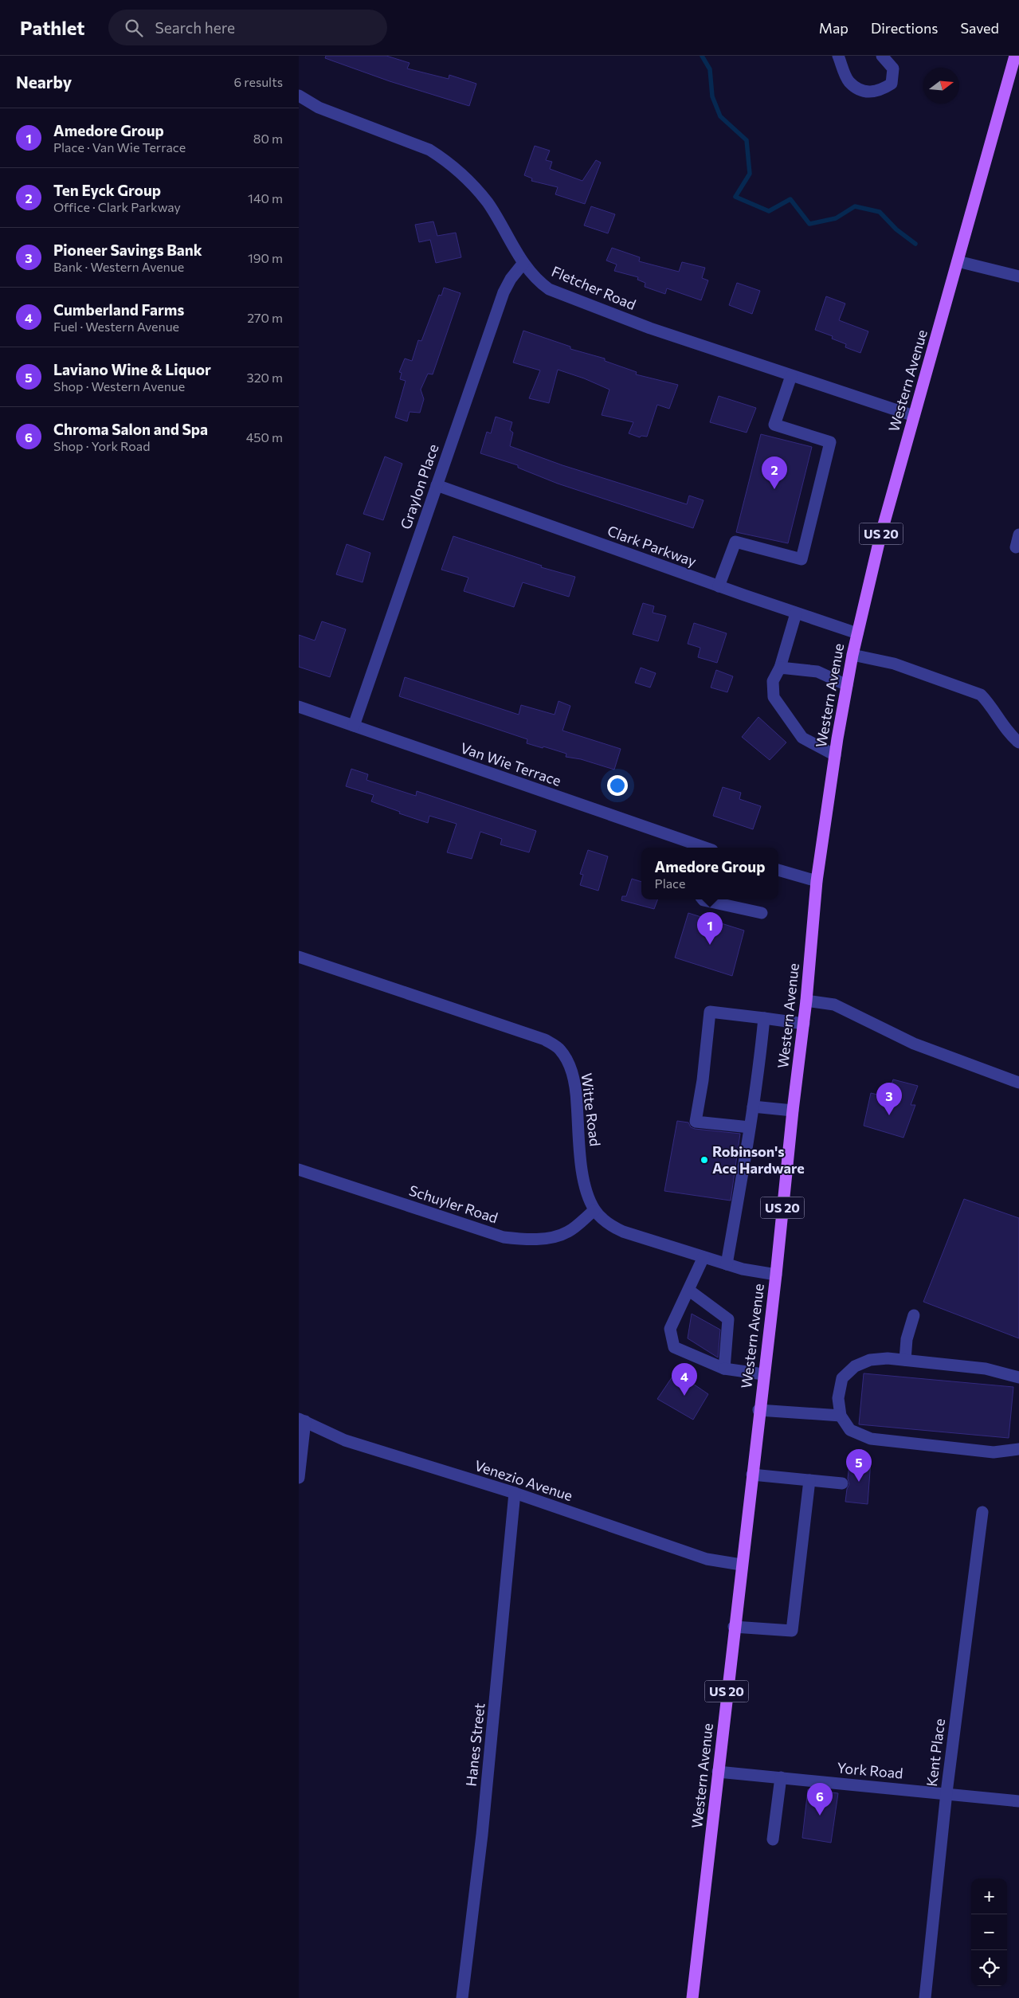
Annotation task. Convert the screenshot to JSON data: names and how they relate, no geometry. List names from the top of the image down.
{
  "streets": {
    "main road": ["Western Avenue", "US 20"],
    "street": [
      "Fletcher Road",
      "Graylon Place",
      "Clark Parkway",
      "Van Wie Terrace",
      "Witte Road",
      "Schuyler Road",
      "Venezio Avenue",
      "Hanes Street",
      "Kent Place",
      "York Road"
    ]
  },
  "crossings": [
    ["Fletcher Road", "Western Avenue"],
    ["Fletcher Road", "Graylon Place"],
    ["Western Avenue", "Clark Parkway"],
    ["Western Avenue", "Witte Road"],
    ["Western Avenue", "Venezio Avenue"],
    ["Western Avenue", "York Road"],
    ["Graylon Place", "Clark Parkway"],
    ["Graylon Place", "Van Wie Terrace"],
    ["Witte Road", "Schuyler Road"],
    ["Venezio Avenue", "Hanes Street"],
    ["Kent Place", "York Road"]
  ],
  "places": ["Robinson's Ace Hardware"],
  "north": "right",
  "page": {
    "header": "Pathlet",
    "search": "Search here",
    "nav": ["Map", "Directions", "Saved"],
    "heading": ["Nearby", "6 results"],
    "list": [
      {
        "mark": "1",
        "name": "Amedore Group",
        "note": "Place · Van Wie Terrace",
        "value": "80 m"
      },
      {
        "mark": "2",
        "name": "Ten Eyck Group",
        "note": "Office · Clark Parkway",
        "value": "140 m"
      },
      {
        "mark": "3",
        "name": "Pioneer Savings Bank",
        "note": "Bank · Western Avenue",
        "value": "190 m"
      },
      {
        "mark": "4",
        "name": "Cumberland Farms",
        "note": "Fuel · Western Avenue",
        "value": "270 m"
      },
      {
        "mark": "5",
        "name": "Laviano Wine & Liquor",
        "note": "Shop · Western Avenue",
        "value": "320 m"
      },
      {
        "mark": "6",
        "name": "Chroma Salon and Spa",
        "note": "Shop · York Road",
        "value": "450 m"
      }
    ],
    "pins": [
      "2",
      "1",
      "3",
      "4",
      "5",
      "6"
    ],
    "popup": ["Amedore Group", "Place"],
    "map_buttons": ["+", "−"]
  }
}
